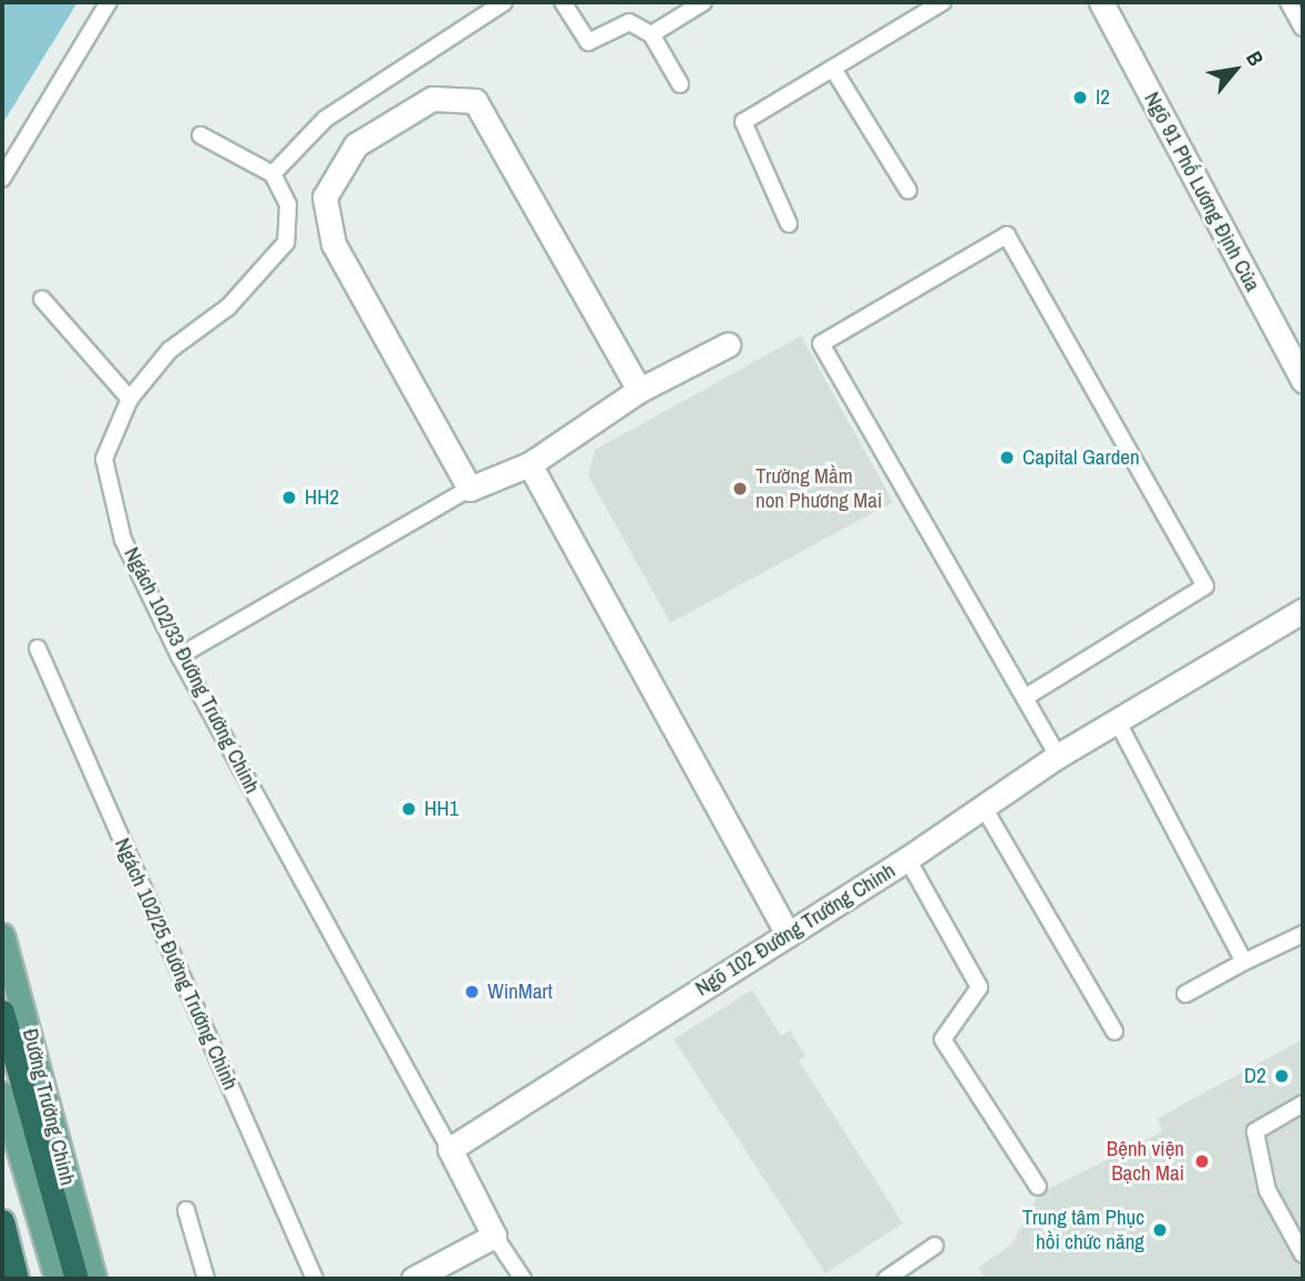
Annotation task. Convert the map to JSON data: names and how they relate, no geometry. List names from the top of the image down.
{
  "streets": {
    "main road": ["Đường Trường Chinh"],
    "street": ["Ngõ 91 Phố Lương Định Của", "Ngõ 102 Đường Trường Chinh"],
    "lane": ["Ngách 102/33 Đường Trường Chinh", "Ngách 102/25 Đường Trường Chinh"]
  },
  "crossings": [
    ["Ngách 102/33 Đường Trường Chinh", "Ngõ 102 Đường Trường Chinh"]
  ],
  "places": [
    "I2",
    "Capital Garden",
    "Trường Mầm non Phương Mai",
    "HH2",
    "HH1",
    "WinMart",
    "D2",
    "Bệnh viện Bạch Mai",
    "Trung tâm Phục hồi chức năng"
  ],
  "north": "top right"
}
